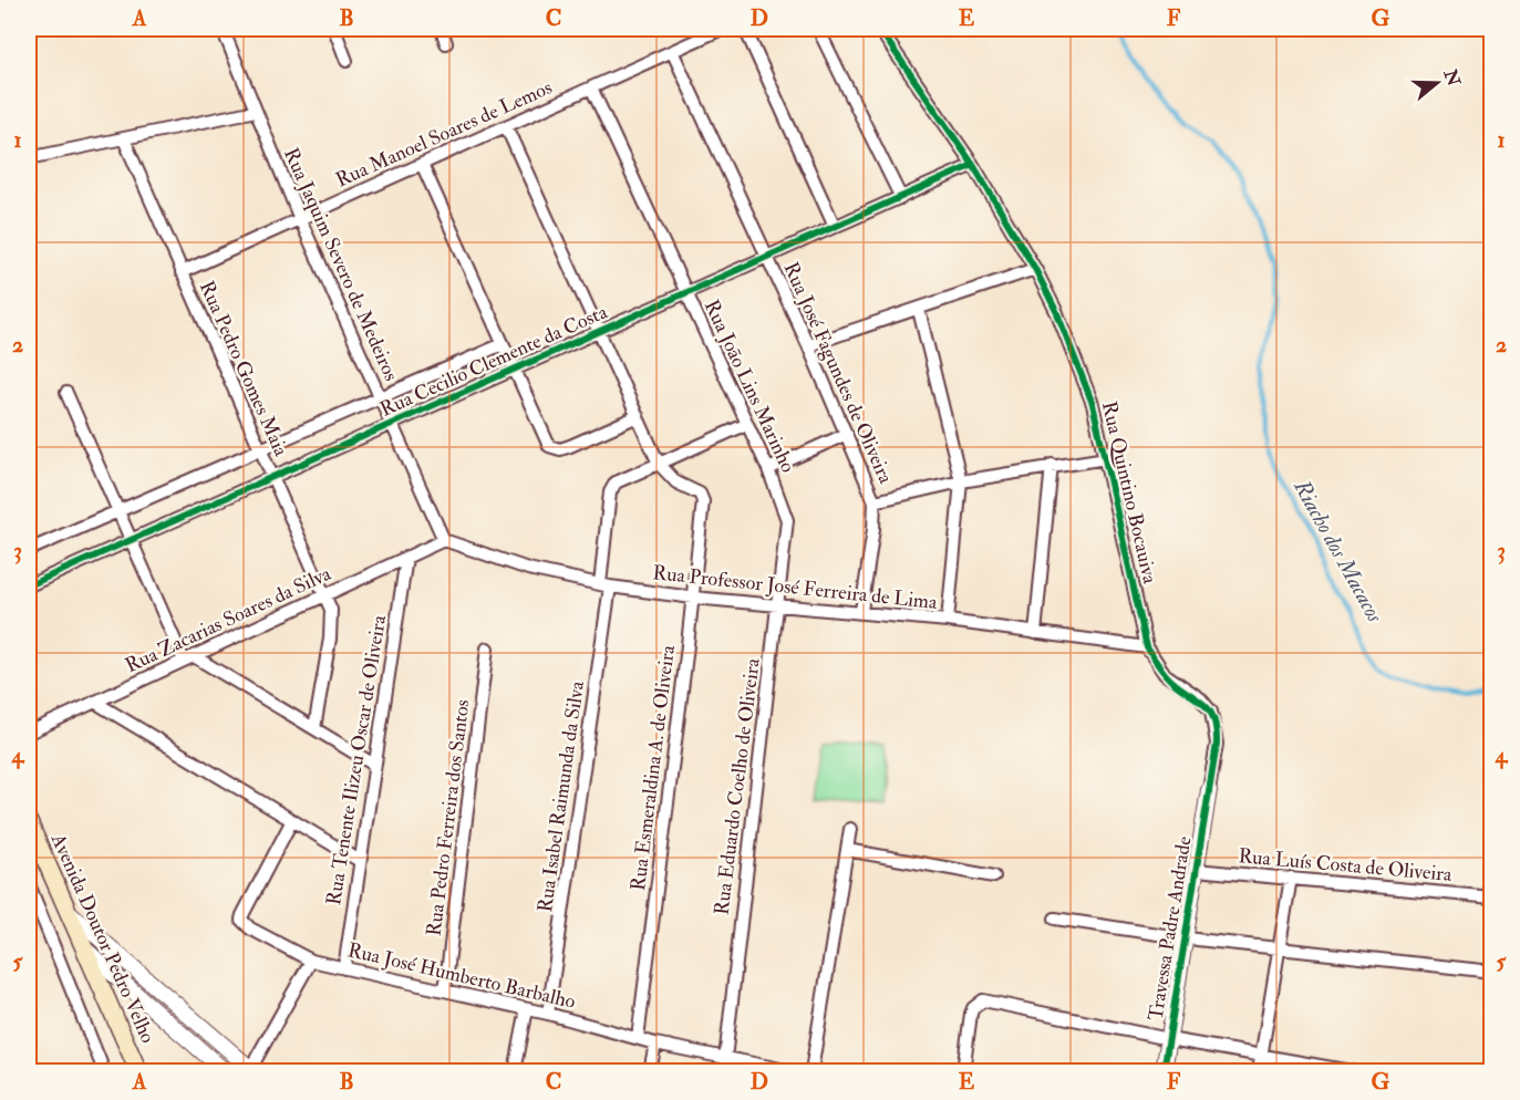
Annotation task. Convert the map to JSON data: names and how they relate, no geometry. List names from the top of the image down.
{
  "streets": {
    "main road": ["Avenida Doutor Pedro Velho"],
    "street": [
      "Rua Manoel Soares de Lemos",
      "Rua Jaquim Severo de Medeiros",
      "Rua Cecilio Clemente da Costa",
      "Rua Pedro Gomes Maia",
      "Rua José Fagundes de Oliveira",
      "Rua João Lins Marinho",
      "Rua Quintino Bocauiva",
      "Rua Professor José Ferreira de Lima",
      "Rua Zacarias Soares da Silva",
      "Rua Tenente Ilizeu Oscar de Oliveira",
      "Rua Esmeraldina A. de Oliveira",
      "Rua Eduardo Coelho de Oliveira",
      "Rua Isabel Raimunda da Silva",
      "Rua Pedro Ferreira dos Santos",
      "Rua Luís Costa de Oliveira",
      "Travessa Padre Andrade",
      "Rua José Humberto Barbalho"
    ]
  },
  "crossings": [
    ["Rua Manoel Soares de Lemos", "Rua Jaquim Severo de Medeiros"],
    ["Rua Manoel Soares de Lemos", "Rua Pedro Gomes Maia"],
    ["Rua Manoel Soares de Lemos", "Rua José Fagundes de Oliveira"],
    ["Rua Manoel Soares de Lemos", "Rua João Lins Marinho"],
    ["Rua Jaquim Severo de Medeiros", "Rua Cecilio Clemente da Costa"],
    ["Rua Jaquim Severo de Medeiros", "Rua Professor José Ferreira de Lima"],
    ["Rua Jaquim Severo de Medeiros", "Rua Zacarias Soares da Silva"],
    ["Rua Cecilio Clemente da Costa", "Rua Pedro Gomes Maia"],
    ["Rua Cecilio Clemente da Costa", "Rua José Fagundes de Oliveira"],
    ["Rua Cecilio Clemente da Costa", "Rua João Lins Marinho"],
    ["Rua Cecilio Clemente da Costa", "Rua Quintino Bocauiva"],
    ["Rua Pedro Gomes Maia", "Rua Zacarias Soares da Silva"],
    ["Rua José Fagundes de Oliveira", "Rua Professor José Ferreira de Lima"],
    ["Rua João Lins Marinho", "Rua Eduardo Coelho de Oliveira"],
    ["Rua Quintino Bocauiva", "Rua Professor José Ferreira de Lima"],
    ["Rua Quintino Bocauiva", "Travessa Padre Andrade"],
    ["Rua Professor José Ferreira de Lima", "Rua Zacarias Soares da Silva"],
    ["Rua Professor José Ferreira de Lima", "Rua Esmeraldina A. de Oliveira"],
    ["Rua Professor José Ferreira de Lima", "Rua Eduardo Coelho de Oliveira"],
    ["Rua Professor José Ferreira de Lima", "Rua Isabel Raimunda da Silva"],
    ["Rua Zacarias Soares da Silva", "Rua Tenente Ilizeu Oscar de Oliveira"],
    ["Rua Tenente Ilizeu Oscar de Oliveira", "Rua José Humberto Barbalho"],
    ["Rua Esmeraldina A. de Oliveira", "Rua Isabel Raimunda da Silva"],
    ["Rua Esmeraldina A. de Oliveira", "Rua José Humberto Barbalho"],
    ["Rua Eduardo Coelho de Oliveira", "Rua José Humberto Barbalho"],
    ["Rua Isabel Raimunda da Silva", "Rua José Humberto Barbalho"],
    ["Rua Pedro Ferreira dos Santos", "Rua José Humberto Barbalho"],
    ["Rua Luís Costa de Oliveira", "Travessa Padre Andrade"]
  ],
  "water": ["Riacho dos Macacos"],
  "north": "right",
  "grid": {
    "columns": [
      "A",
      "B",
      "C",
      "D",
      "E",
      "F",
      "G"
    ],
    "rows": [
      "1",
      "2",
      "3",
      "4",
      "5"
    ]
  }
}
